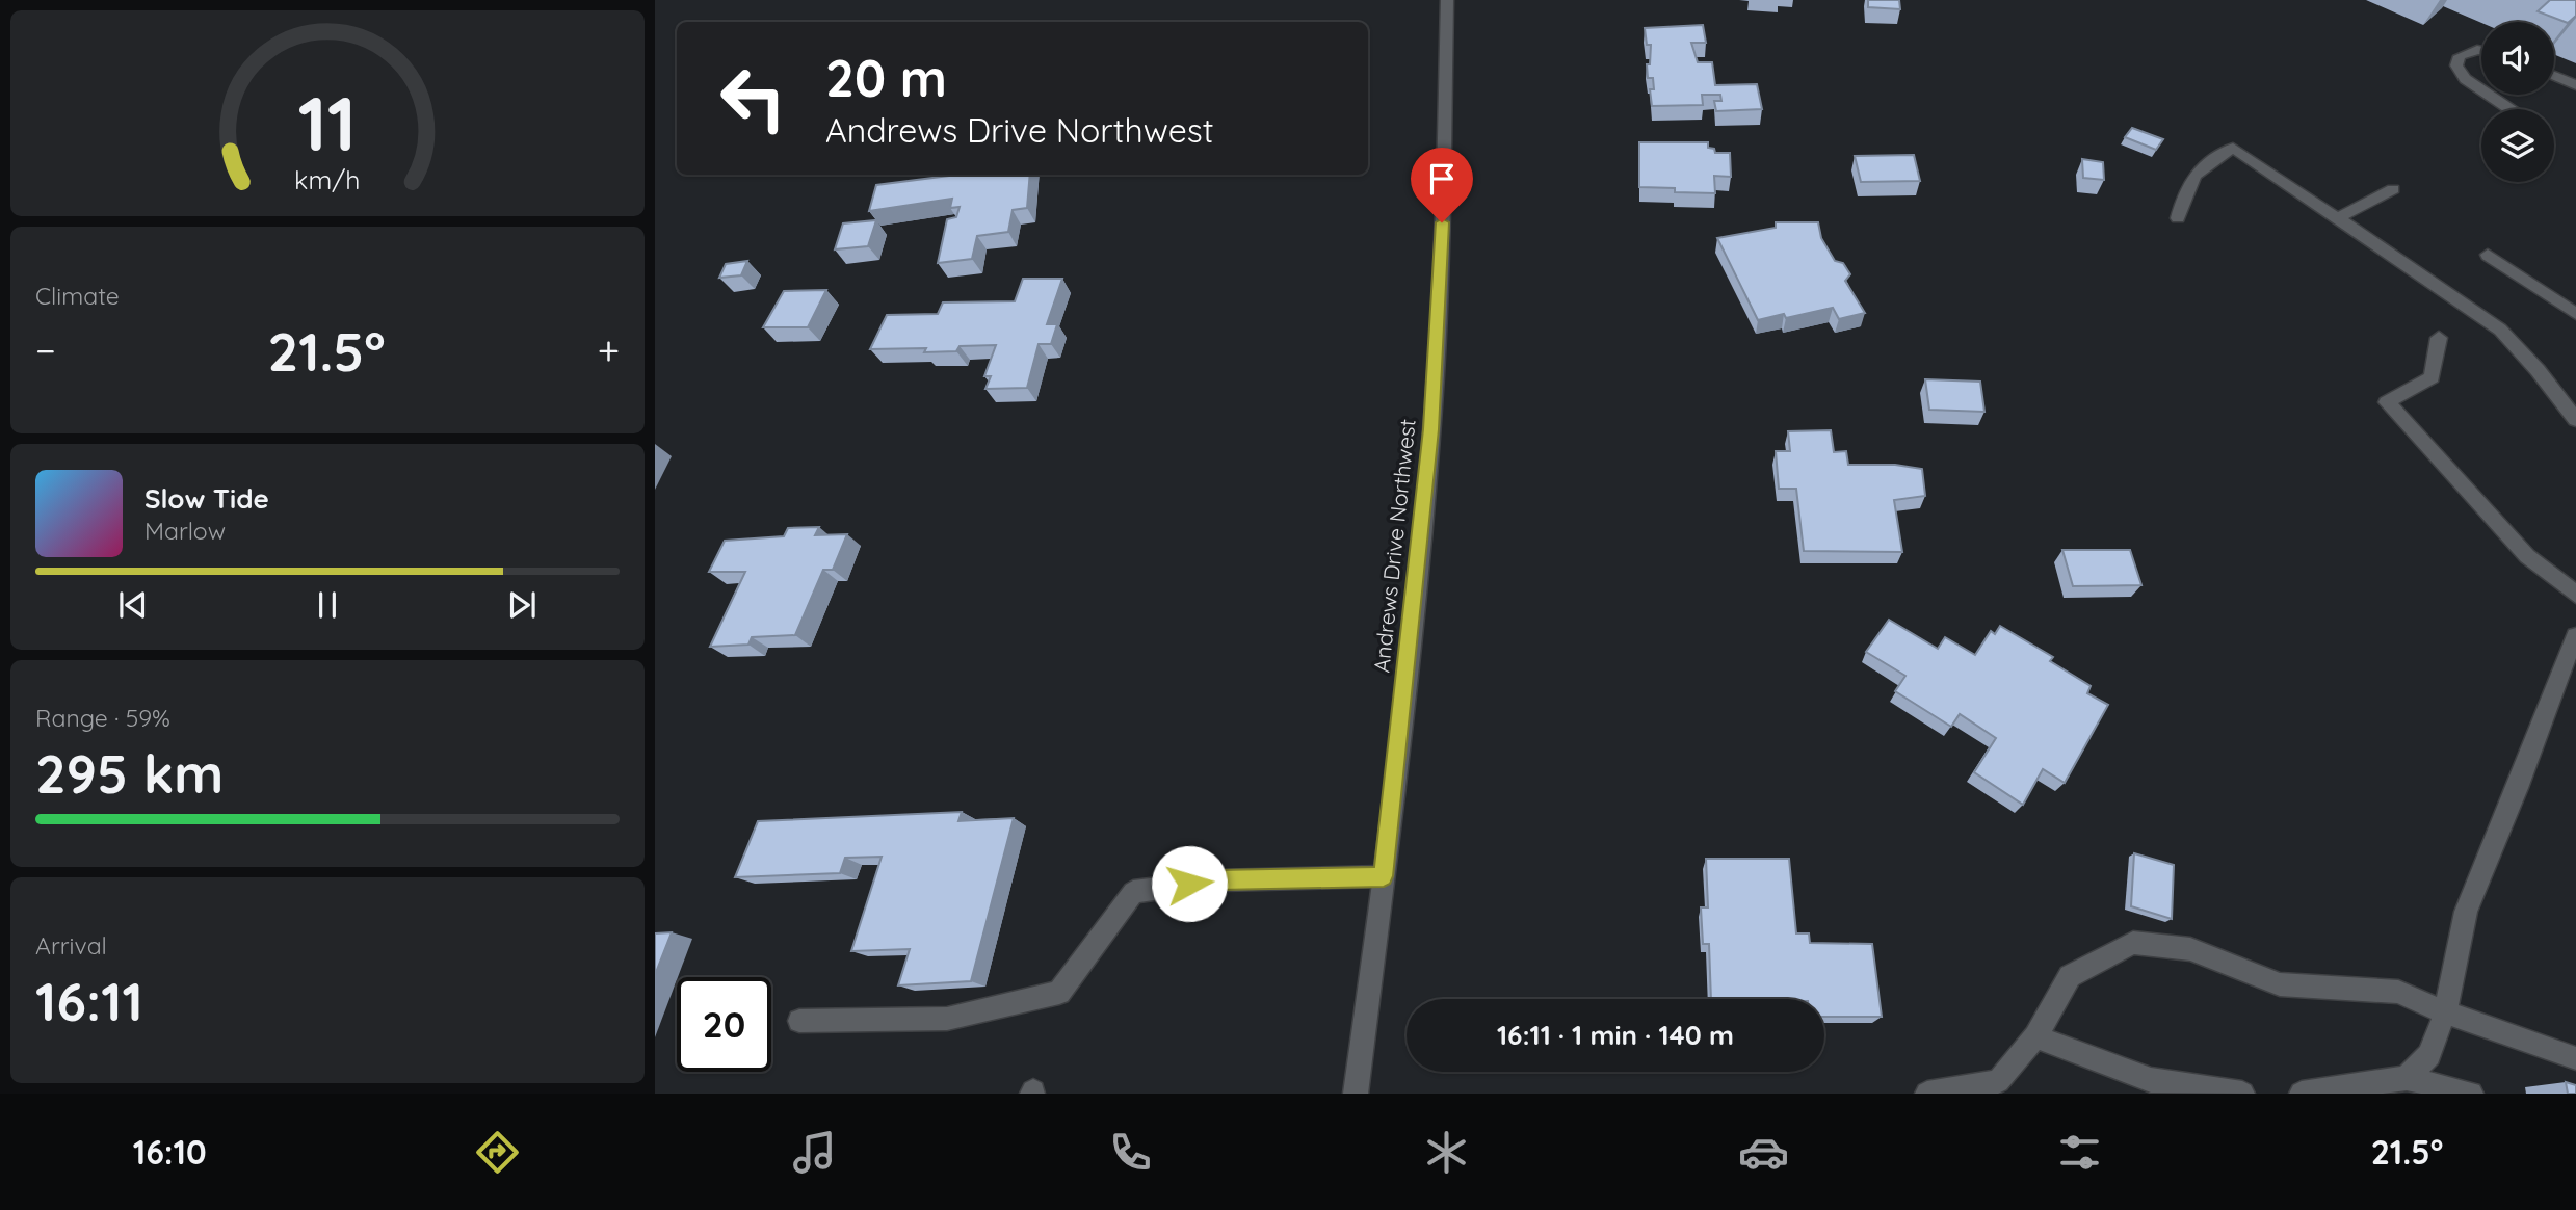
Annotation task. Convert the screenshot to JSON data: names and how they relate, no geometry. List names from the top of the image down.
{
  "streets": {
    "street": ["Andrews Drive Northwest"]
  },
  "page": {
    "turn": ["20 m", "Andrews Drive Northwest"],
    "tile": [
      "Climate",
      ["Range · 59%", "295 km"],
      ["Arrival", "16:11"]
    ],
    "heat": ["−", "21.5°", "+"],
    "song": ["Slow Tide", "Marlow"],
    "limit": "20",
    "trip": "16:11 · 1 min · 140 m",
    "tabs": ["16:10", "21.5°"],
    "gauge": ["11", "km/h"]
  }
}
